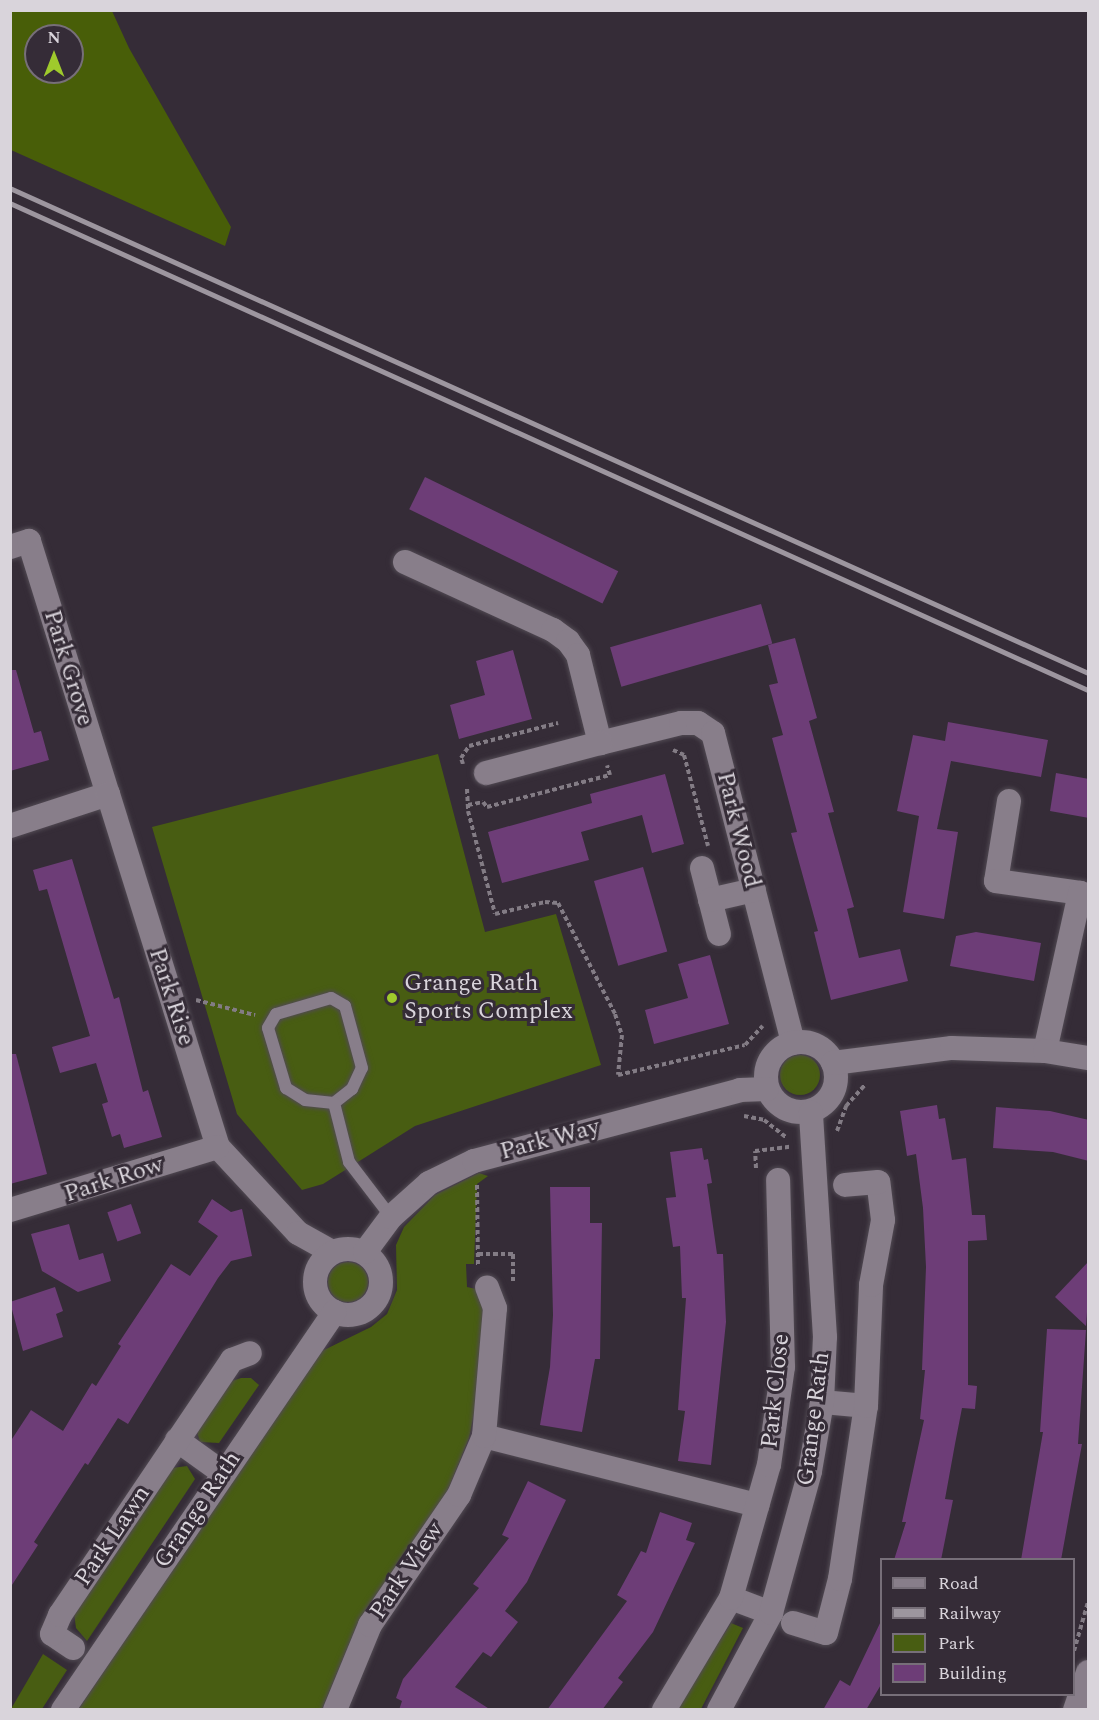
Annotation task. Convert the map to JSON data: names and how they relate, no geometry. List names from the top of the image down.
{
  "streets": {
    "street": [
      "Park Grove",
      "Park Wood",
      "Park Rise",
      "Park Way",
      "Park Row",
      "Park Close",
      "Grange Rath",
      "Park Lawn",
      "Park View"
    ]
  },
  "crossings": [
    ["Park Grove", "Park Rise"],
    ["Park Wood", "Park Way"],
    ["Park Wood", "Grange Rath"],
    ["Park Rise", "Park Way"],
    ["Park Rise", "Park Row"],
    ["Park Rise", "Grange Rath"],
    ["Park Way", "Grange Rath"]
  ],
  "places": ["Grange Rath Sports Complex"],
  "legend": [
    "Road",
    "Railway",
    "Park",
    "Building"
  ],
  "north": "top"
}
